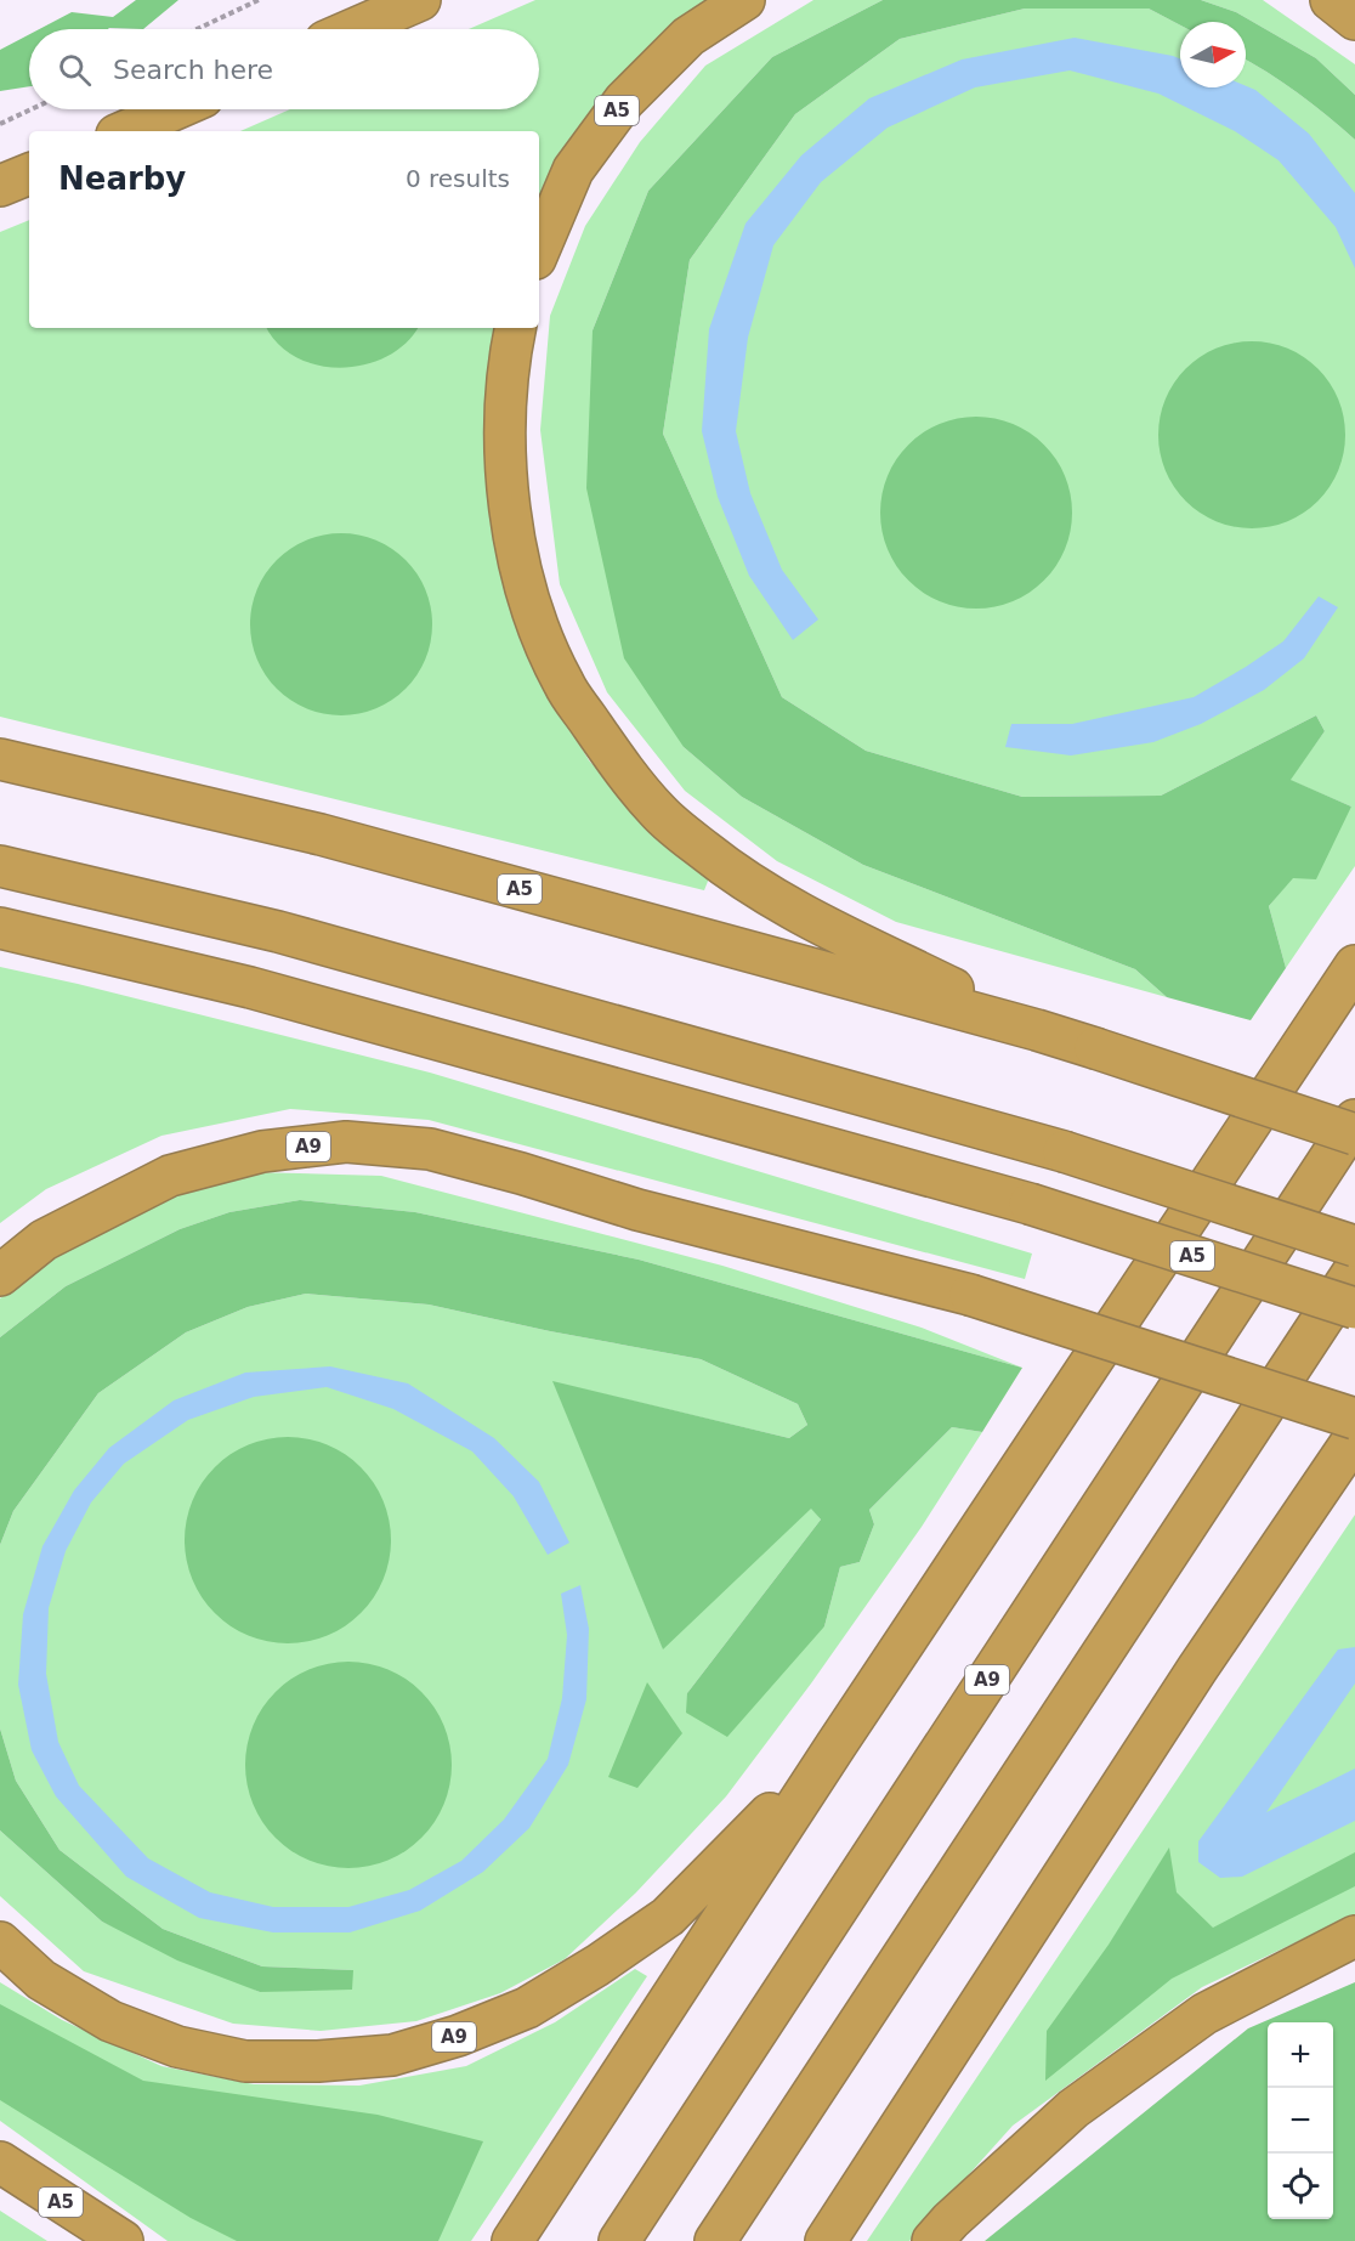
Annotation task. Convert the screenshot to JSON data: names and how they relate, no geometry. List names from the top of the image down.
{
  "streets": {
    "highway": ["A5", "A9"]
  },
  "north": "right",
  "page": {
    "search": "Search here",
    "heading": ["Nearby", "0 results"],
    "map_buttons": ["+", "−"]
  }
}
